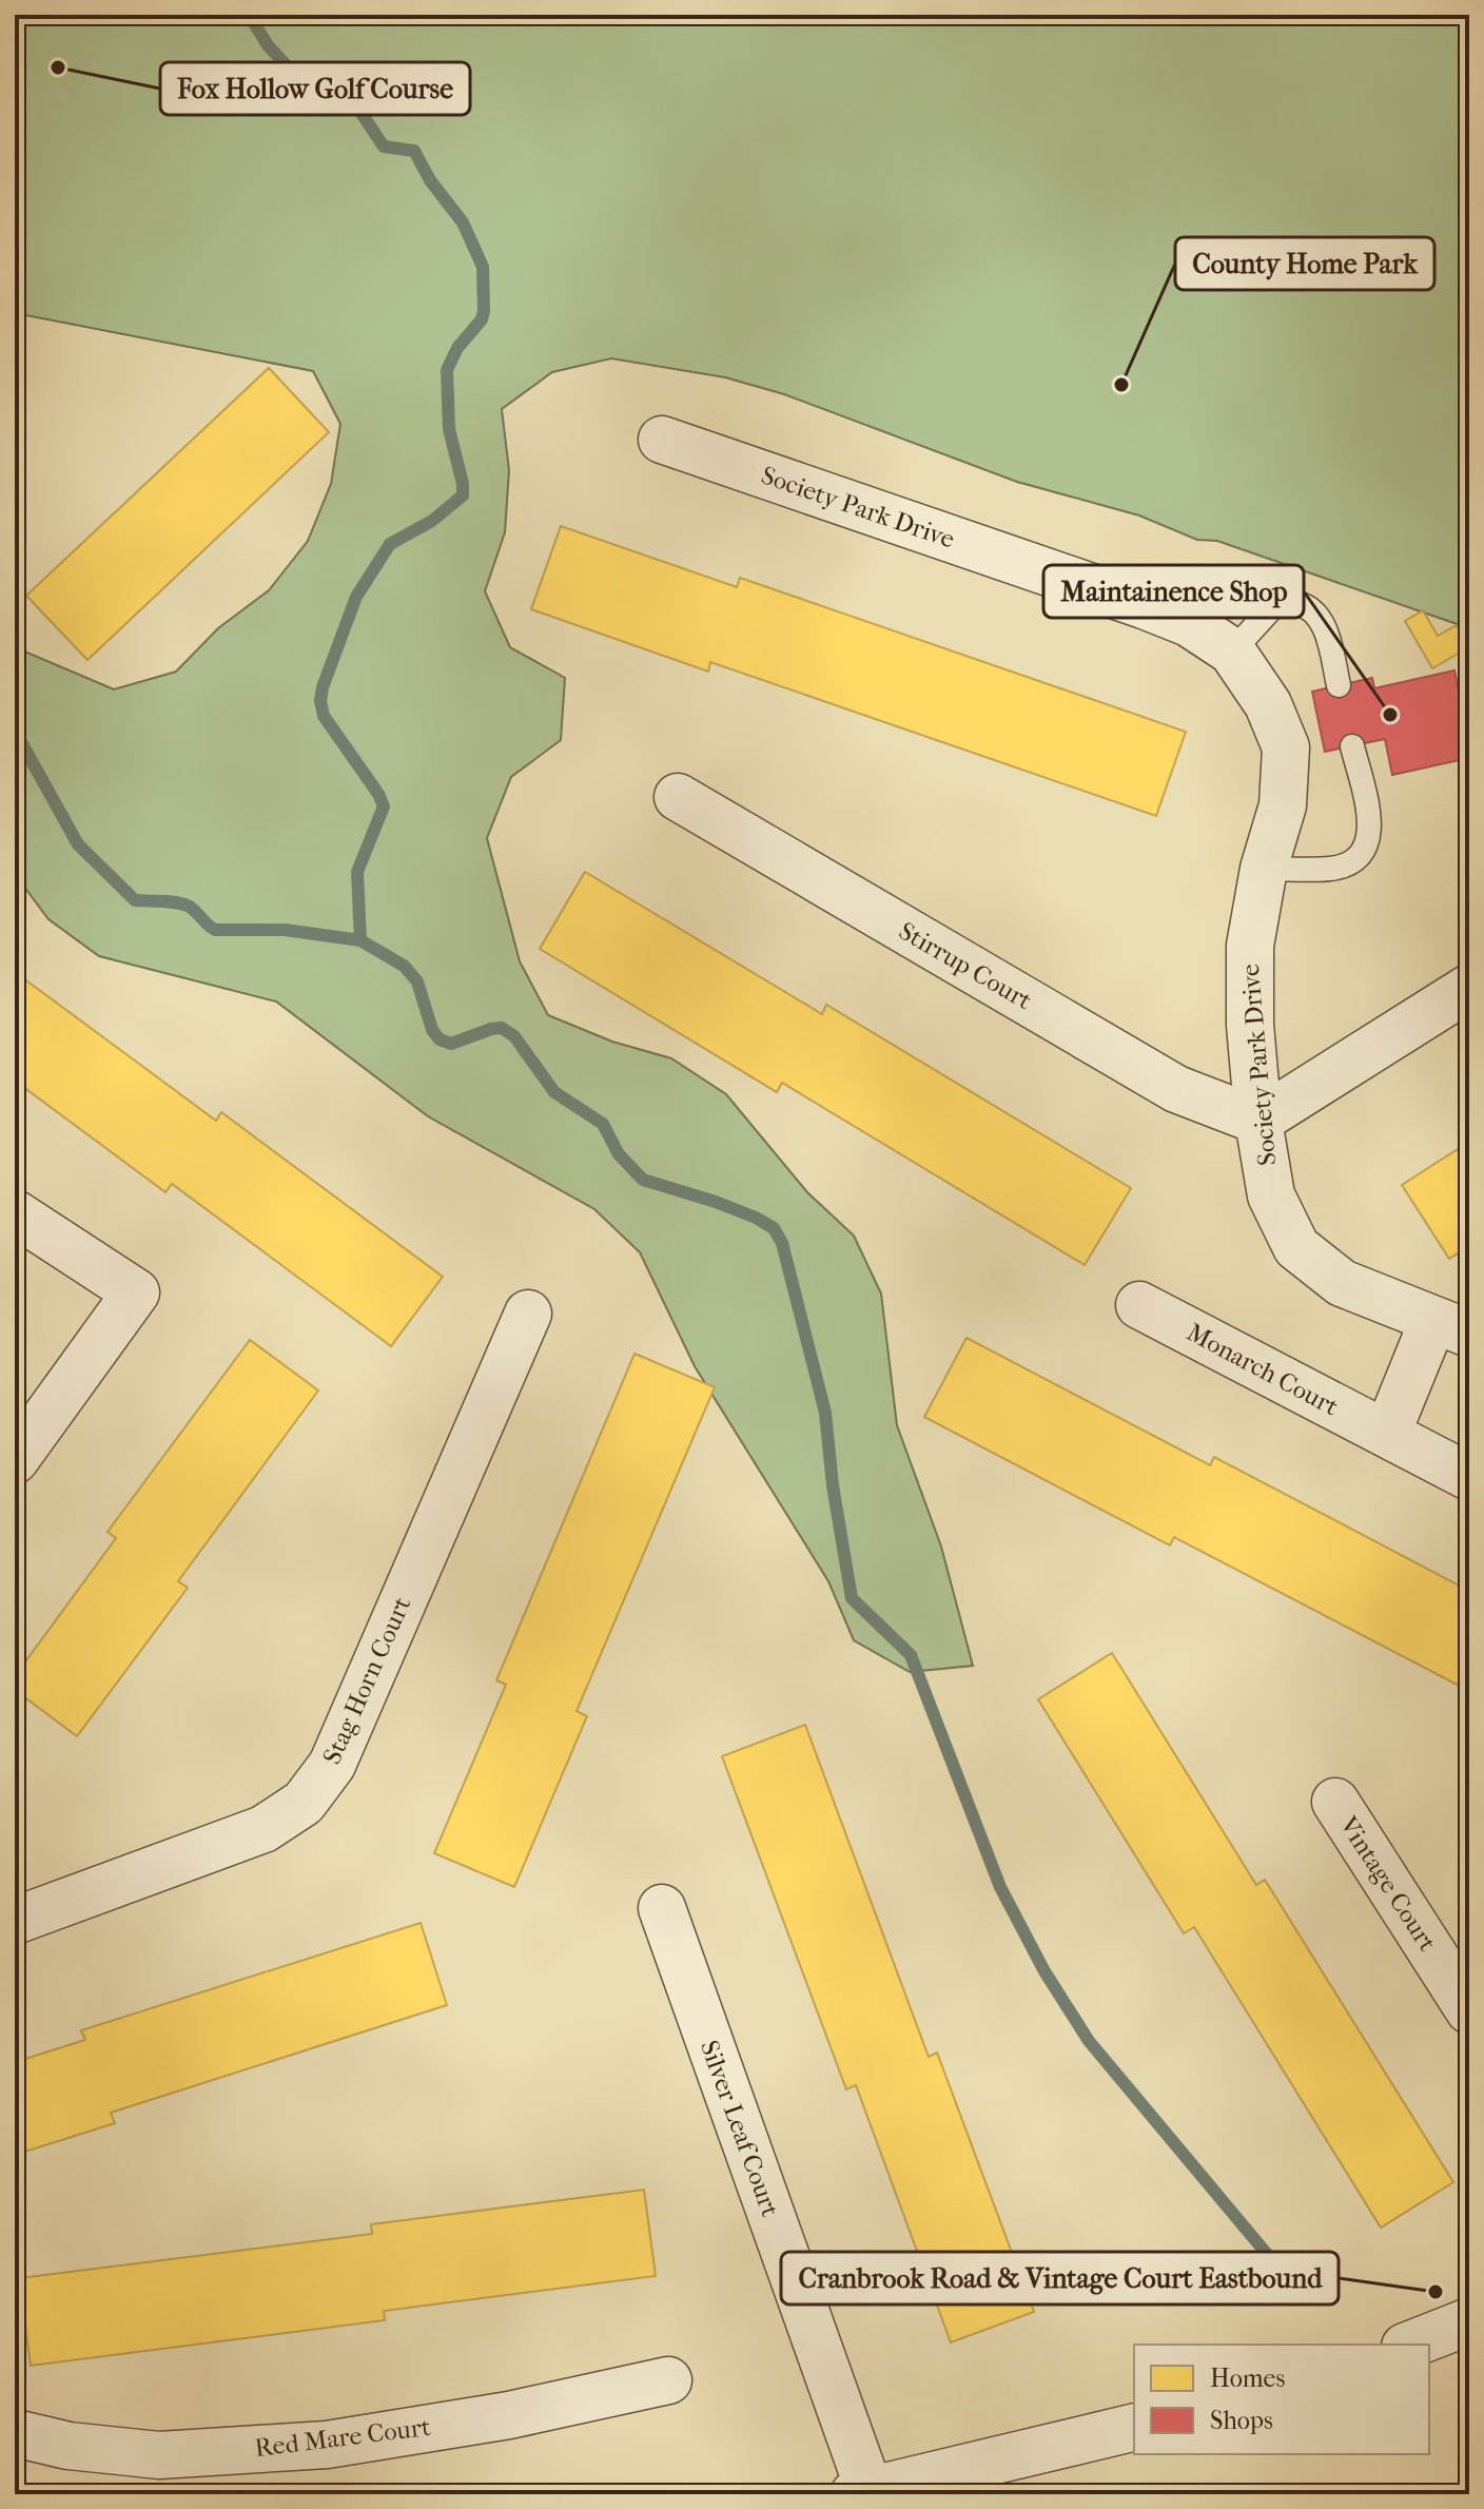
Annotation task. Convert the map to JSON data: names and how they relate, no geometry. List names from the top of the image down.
{
  "streets": {
    "street": [
      "Society Park Drive",
      "Stirrup Court",
      "Monarch Court",
      "Stag Horn Court",
      "Vintage Court",
      "Silver Leaf Court",
      "Red Mare Court"
    ]
  },
  "crossings": [
    ["Society Park Drive", "Stirrup Court"]
  ],
  "places": [
    "Fox Hollow Golf Course",
    "County Home Park",
    "Maintainence Shop",
    "Cranbrook Road & Vintage Court Eastbound"
  ],
  "legend": ["Homes", "Shops"]
}
